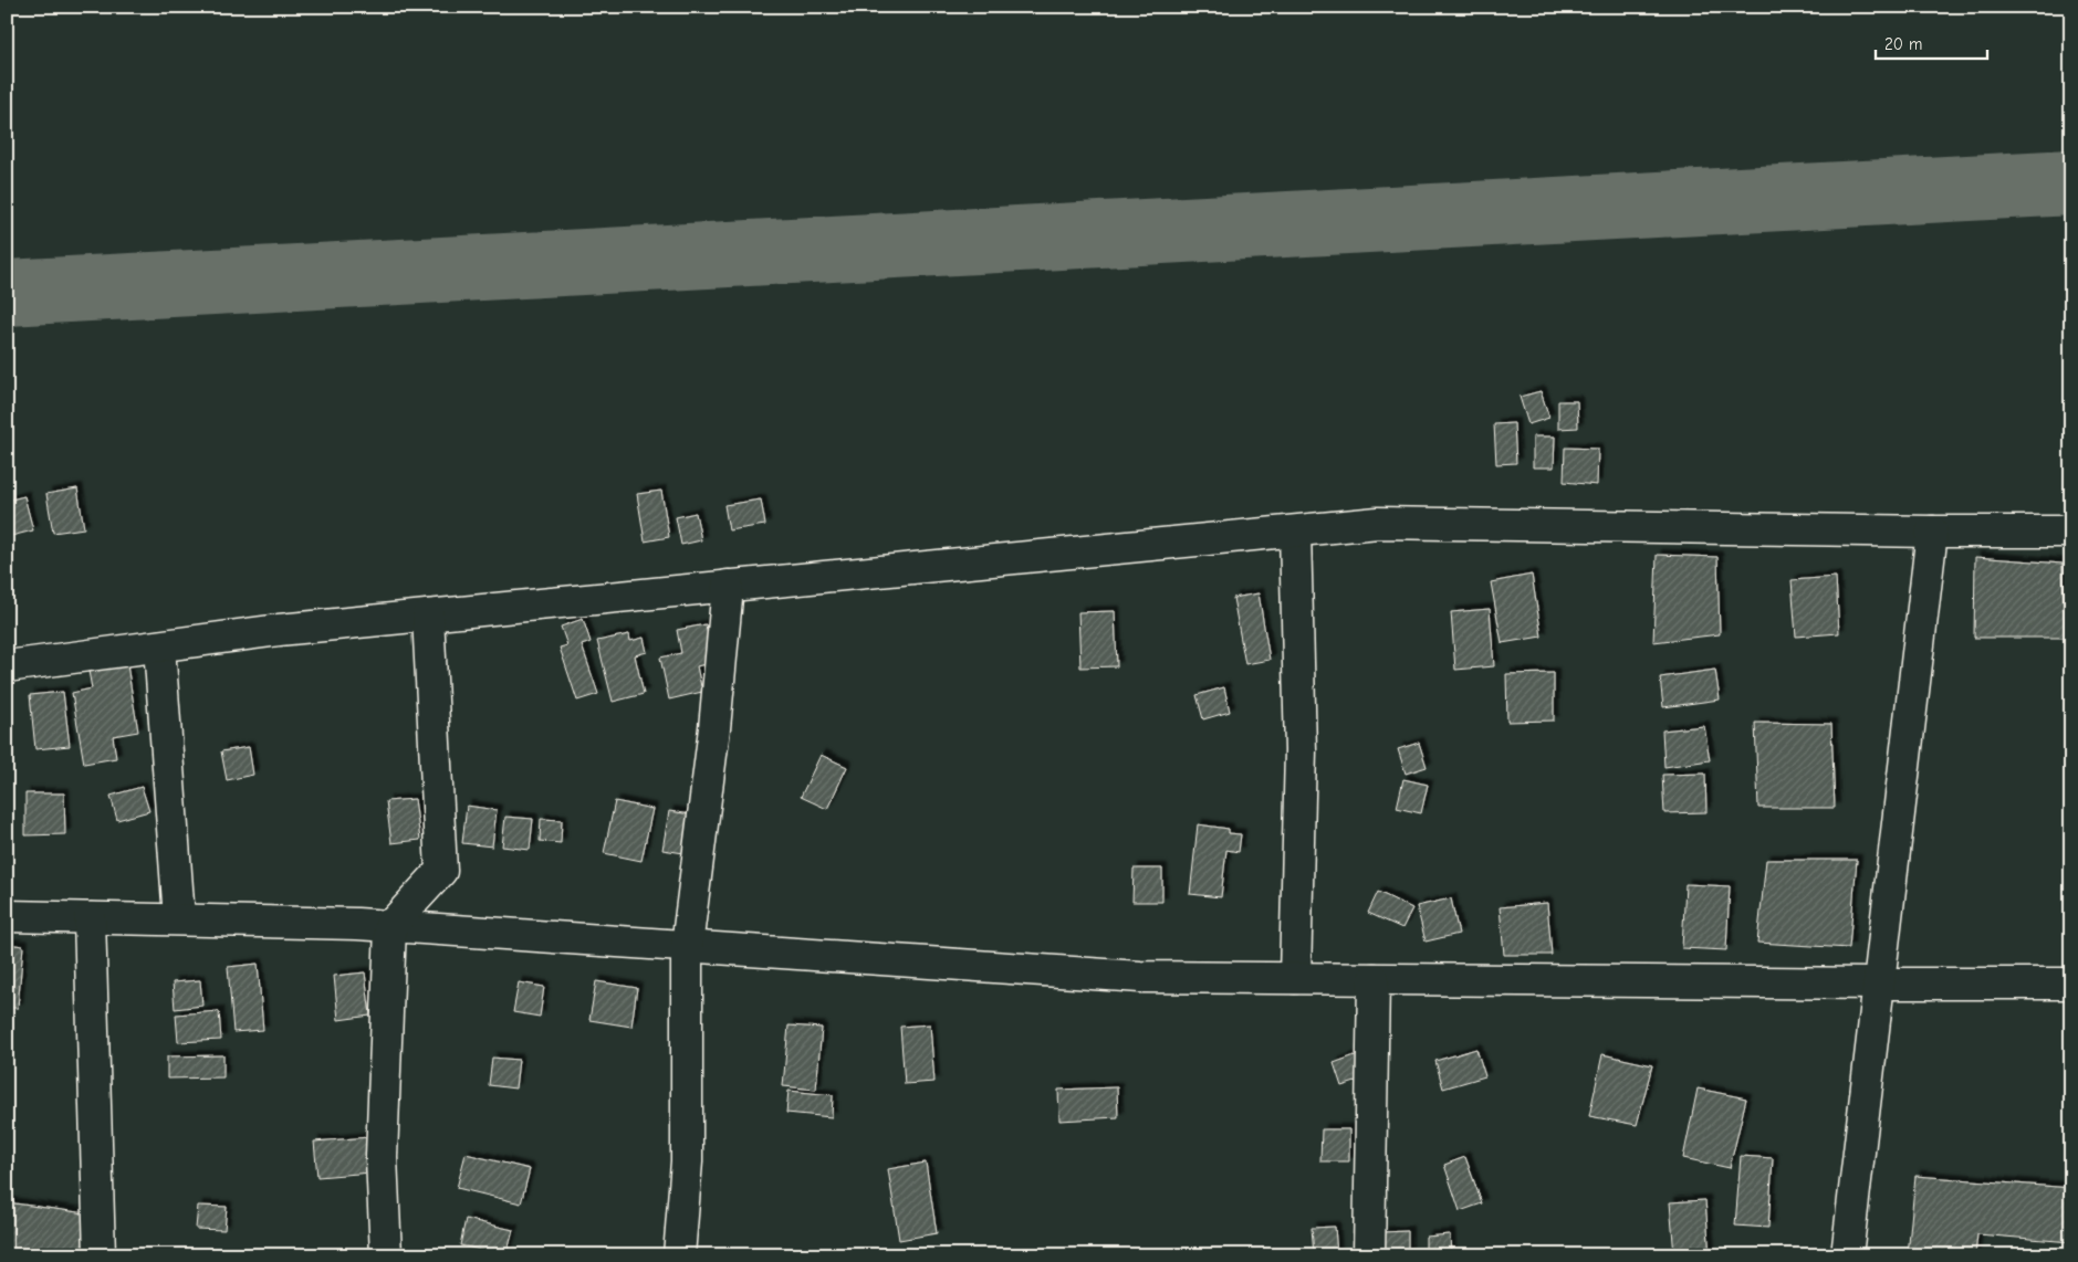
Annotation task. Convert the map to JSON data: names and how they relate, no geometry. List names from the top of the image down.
{
  "scale_bar": "20 m"
}
